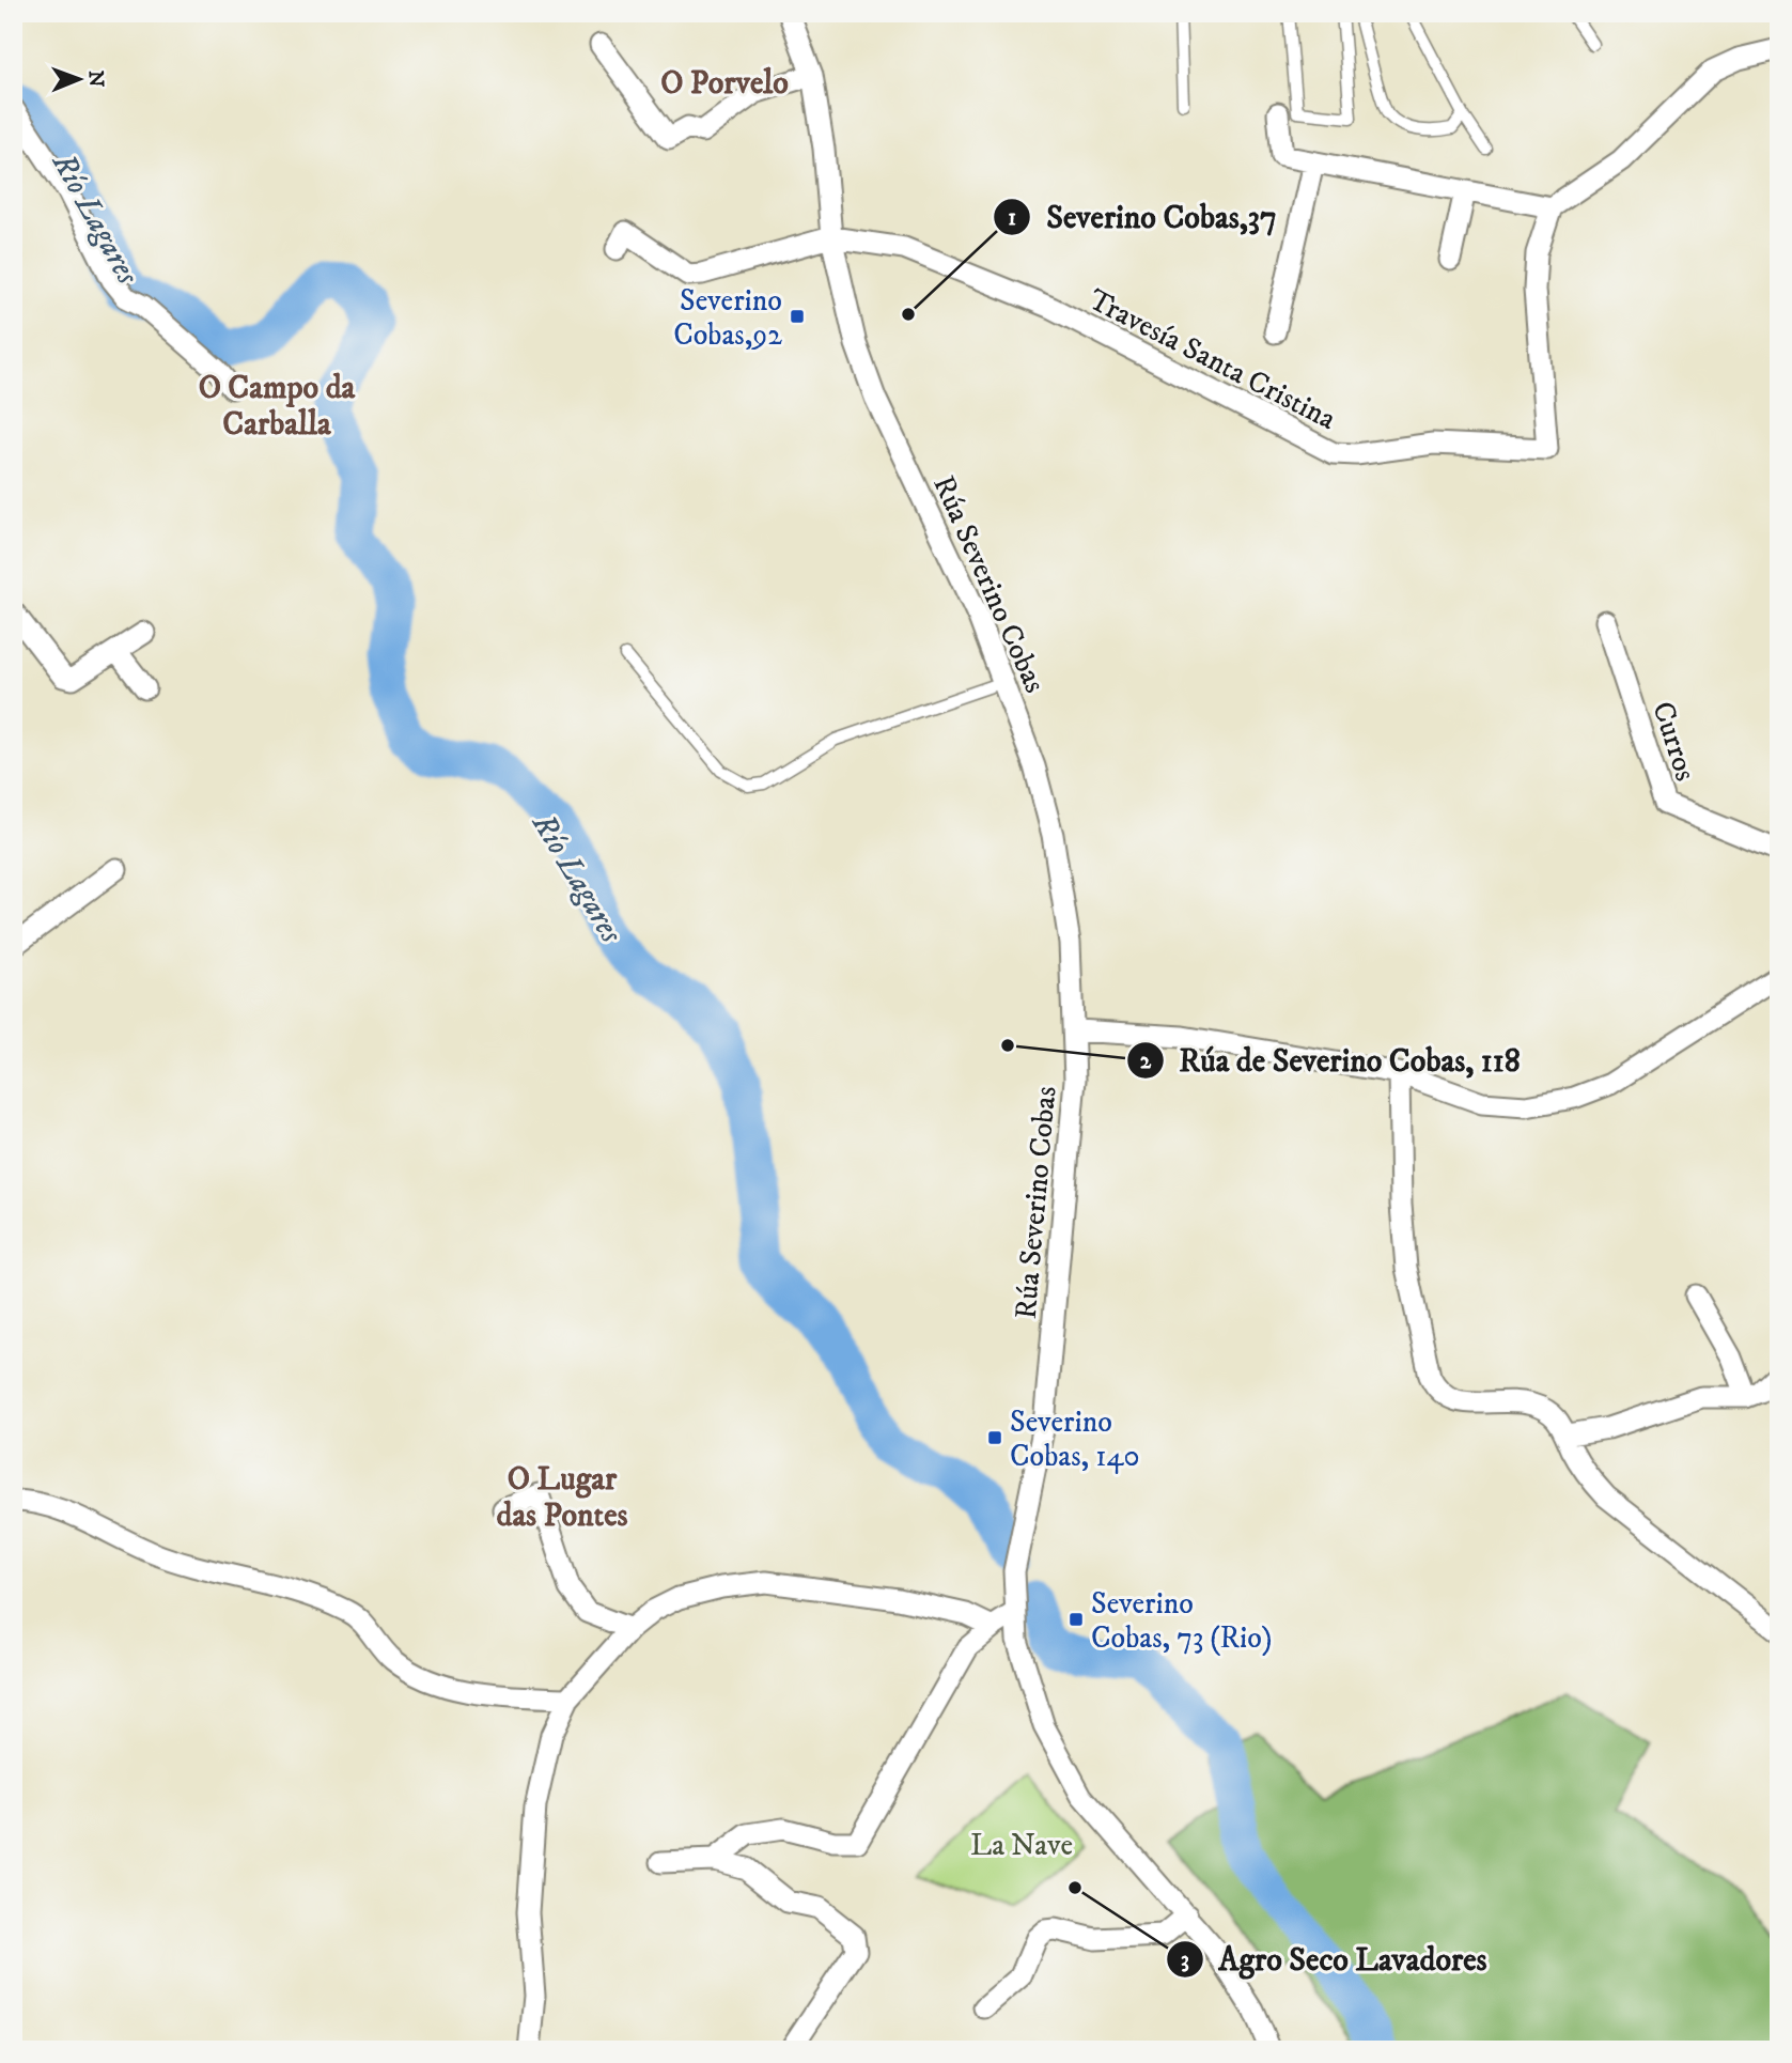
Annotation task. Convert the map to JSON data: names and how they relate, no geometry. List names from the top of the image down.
{
  "streets": {
    "street": ["Travesía Santa Cristina", "Rúa Severino Cobas", "Curros"]
  },
  "crossings": [
    ["Travesía Santa Cristina", "Rúa Severino Cobas"]
  ],
  "districts": ["O Porvelo", "O Campo da Carballa", "O Lugar das Pontes"],
  "water": ["Río Lagares"],
  "parks": ["La Nave"],
  "places": {
    "other": ["Severino Cobas,37", "Rúa de Severino Cobas, 118", "Agro Seco Lavadores"],
    "transit": ["Severino Cobas,92", "Severino Cobas, 140", "Severino Cobas, 73 (Rio)"]
  },
  "north": "right"
}
